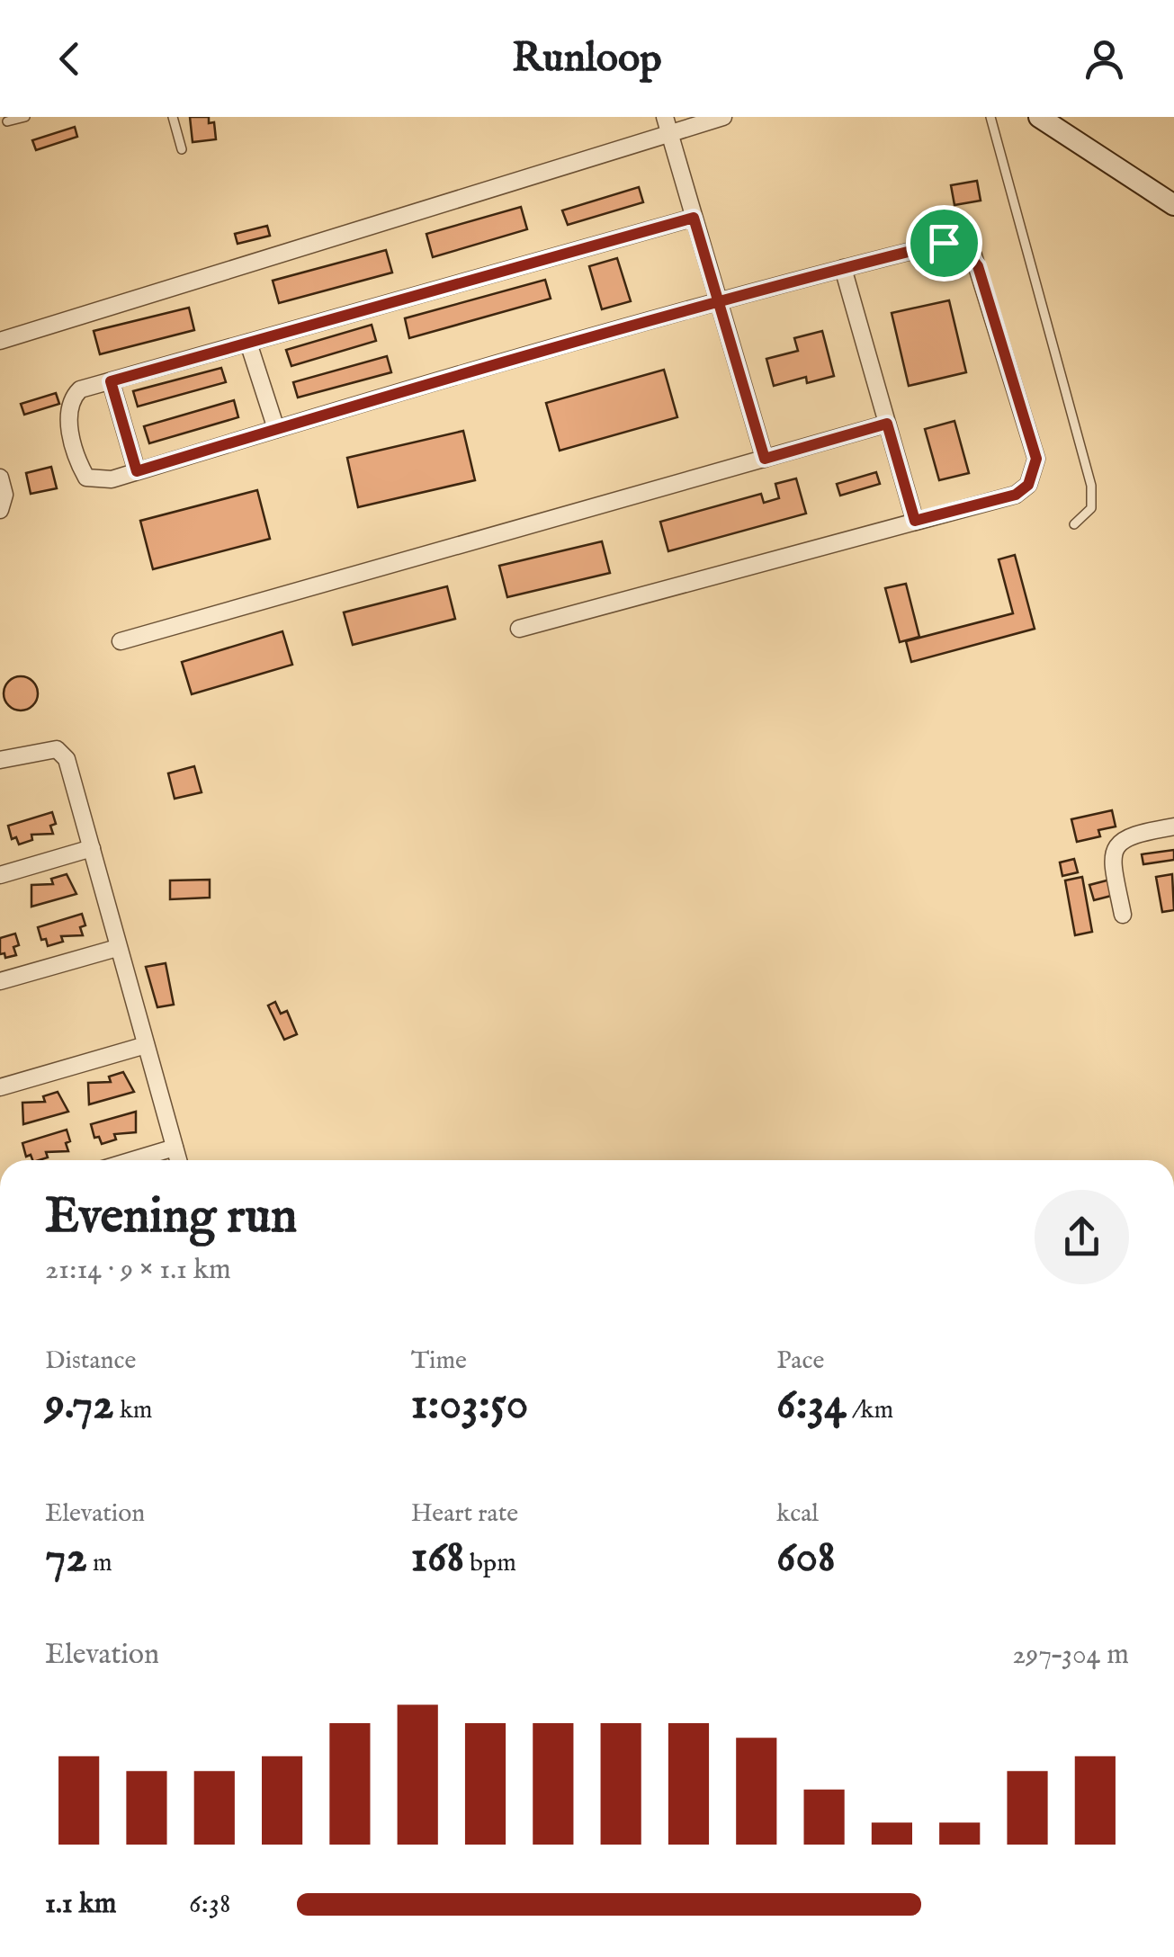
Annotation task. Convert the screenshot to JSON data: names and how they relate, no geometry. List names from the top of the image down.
{
  "page": {
    "header": "Runloop",
    "heading": ["Evening run", "21:14 · 9 × 1.1 km"],
    "stats": [
      ["Distance", "9.72 km"],
      ["Time", "1:03:50"],
      ["Pace", "6:34 /km"],
      ["Elevation", "72 m"],
      ["Heart rate", "168 bpm"],
      ["kcal", "608"]
    ],
    "chart": ["Elevation", "297–304 m"],
    "list": [
      {
        "name": "1.1 km",
        "note": "6:38"
      }
    ]
  }
}
